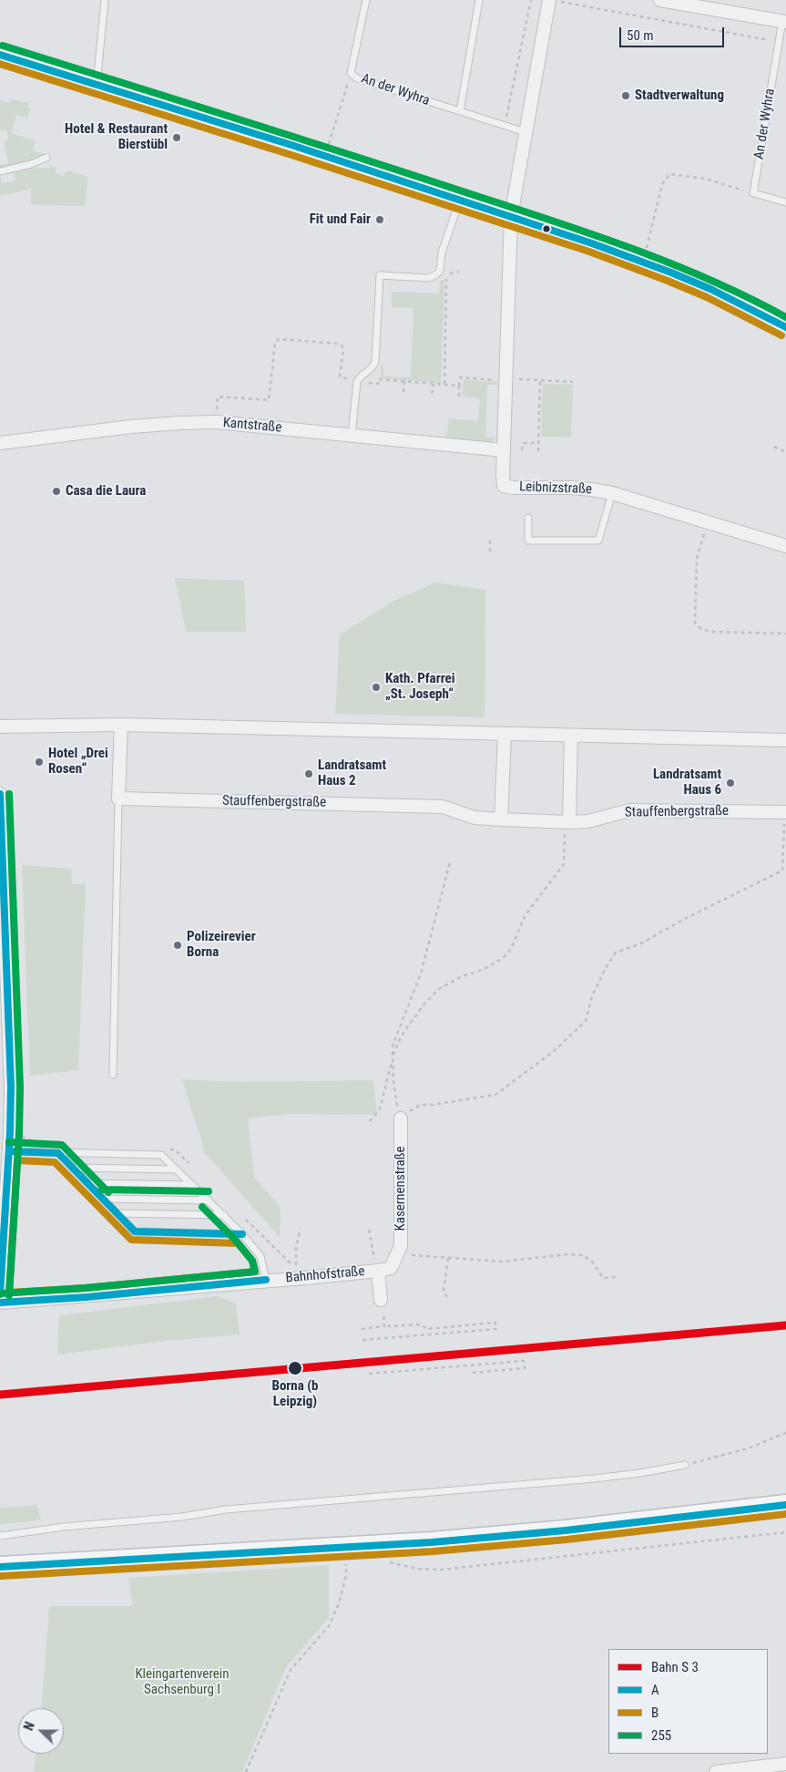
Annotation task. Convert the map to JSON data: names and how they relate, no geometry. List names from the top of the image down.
{
  "streets": {
    "street": [
      "An der Wyhra",
      "Kantstraße",
      "Leibnizstraße",
      "Stauffenbergstraße",
      "Kasernenstraße",
      "Bahnhofstraße"
    ]
  },
  "crossings": [
    ["Kantstraße", "Leibnizstraße"],
    ["Kasernenstraße", "Bahnhofstraße"]
  ],
  "parks": ["Kleingartenverein Sachsenburg I"],
  "places": [
    "Stadtverwaltung",
    "Hotel & Restaurant Bierstübl",
    "Fit und Fair",
    "Casa die Laura",
    "Kath. Pfarrei „St. Joseph“",
    "Hotel „Drei Rosen“",
    "Landratsamt Haus 2",
    "Landratsamt Haus 6",
    "Polizeirevier Borna",
    "Borna (b Leipzig)"
  ],
  "lines": ["transit line 255", "transit line A", "transit line B"],
  "legend": [
    "Bahn S 3",
    "A",
    "B",
    "255"
  ],
  "scale_bar": "50 m",
  "north": "left"
}
